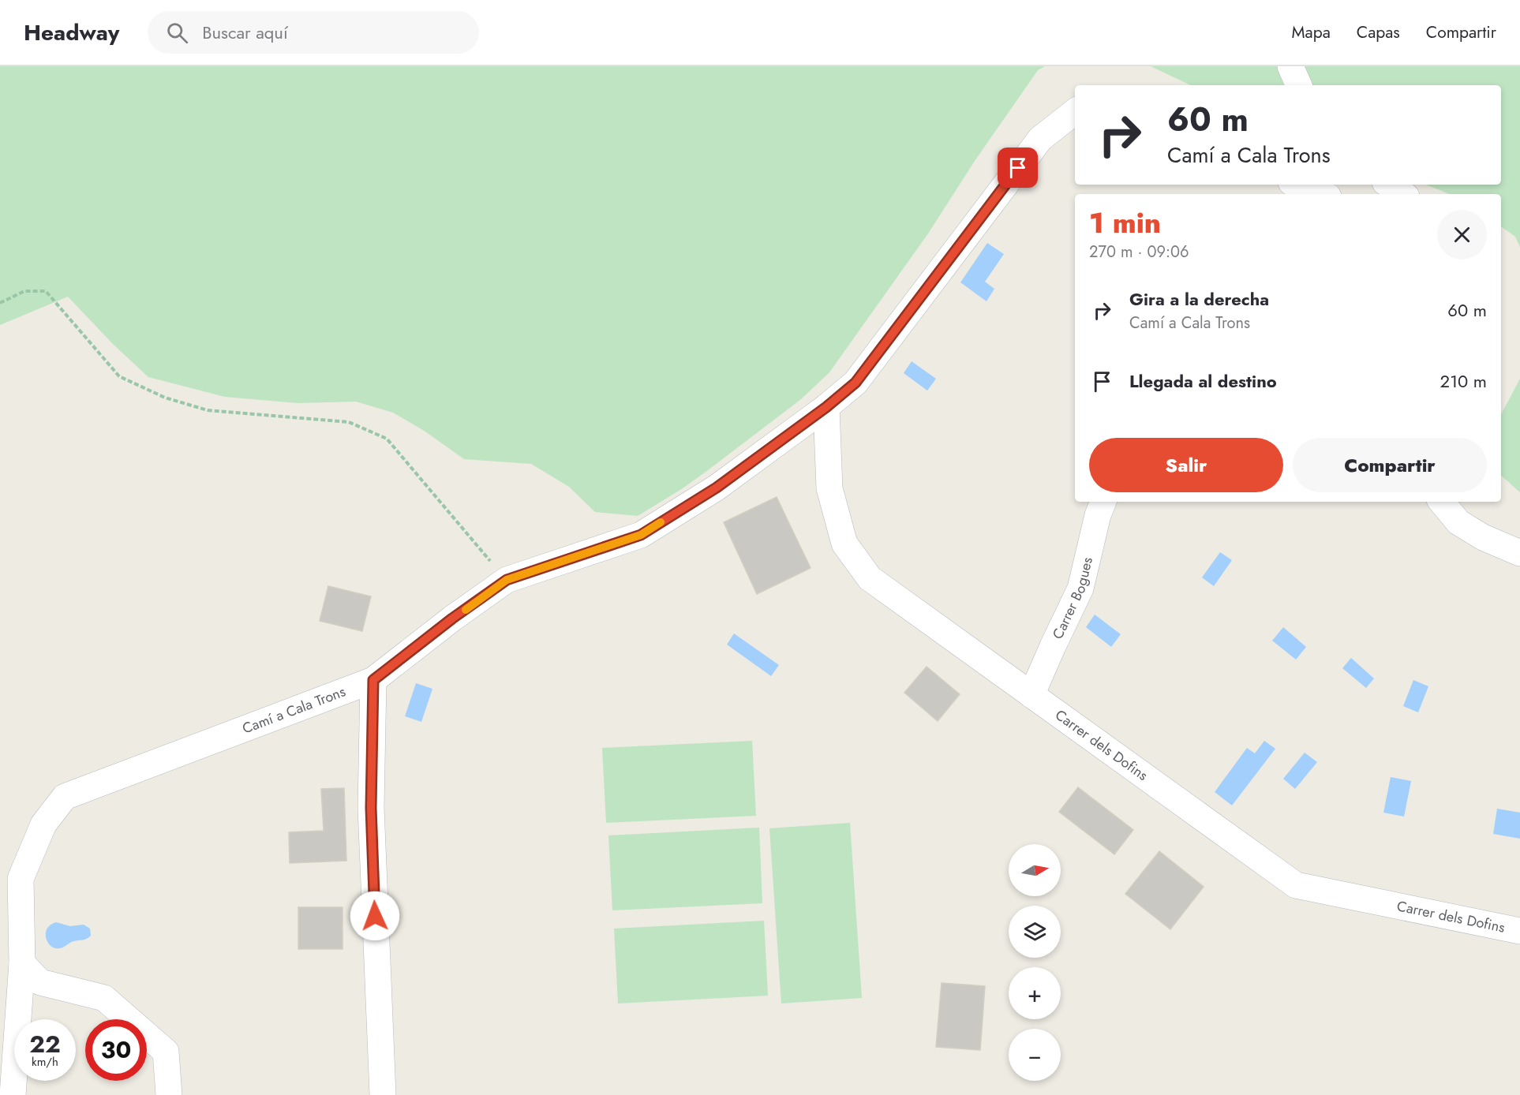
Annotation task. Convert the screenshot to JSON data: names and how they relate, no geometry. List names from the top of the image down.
{
  "streets": {
    "street": ["Carrer Bogues", "Camí a Cala Trons", "Carrer dels Dofins"]
  },
  "crossings": [
    ["Carrer Bogues", "Carrer dels Dofins"],
    ["Camí a Cala Trons", "Carrer dels Dofins"]
  ],
  "north": "right",
  "page": {
    "header": "Headway",
    "search": "Buscar aquí",
    "nav": ["Mapa", "Capas", "Compartir"],
    "turn": ["60 m", "Camí a Cala Trons"],
    "heading": ["1 min", "270 m · 09:06"],
    "list": [
      {
        "name": "Gira a la derecha",
        "note": "Camí a Cala Trons",
        "value": "60 m"
      },
      {
        "name": "Llegada al destino",
        "value": "210 m"
      }
    ],
    "buttons": ["Salir", "Compartir"],
    "map_buttons": ["+", "−"],
    "speed": "22 km/h",
    "limit": "30"
  }
}
